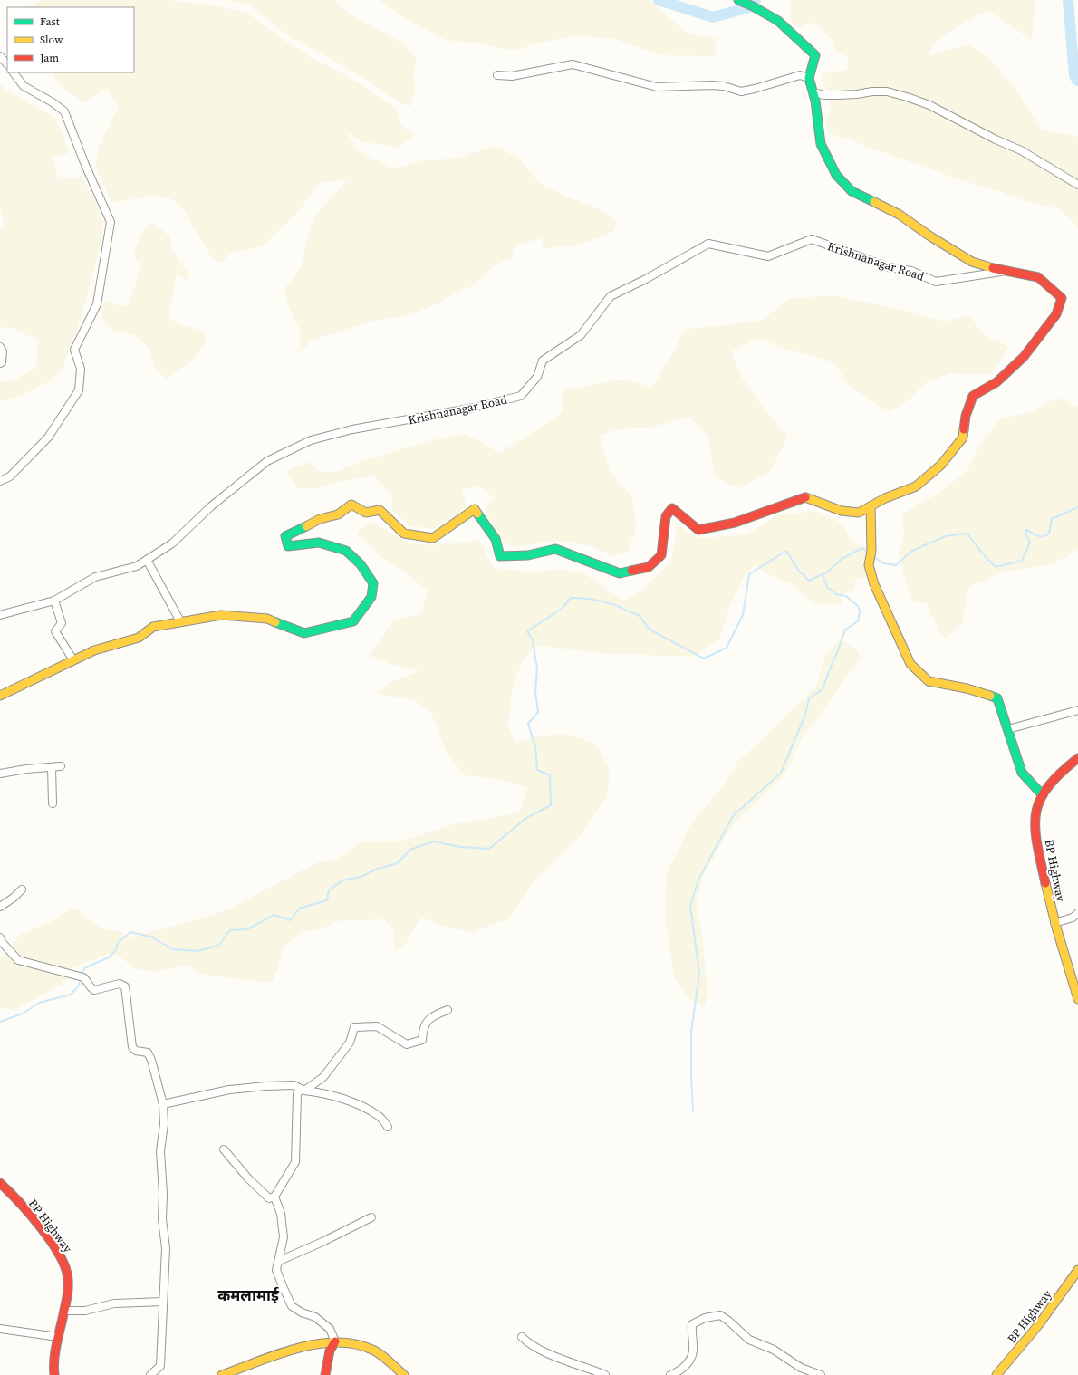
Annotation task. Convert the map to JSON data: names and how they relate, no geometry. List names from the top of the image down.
{
  "streets": {
    "main road": ["BP Highway"],
    "street": ["Krishnanagar Road"]
  },
  "districts": ["कमलामाई"],
  "legend": ["Fast", "Slow", "Jam"]
}
